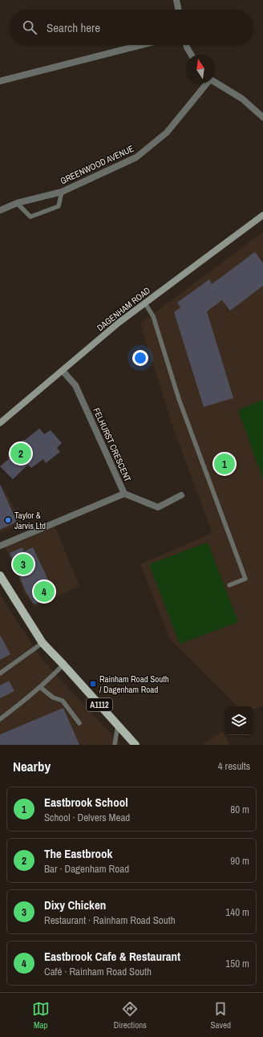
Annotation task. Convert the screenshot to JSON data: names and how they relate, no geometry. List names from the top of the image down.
{
  "streets": {
    "main road": ["A1112"],
    "street": ["GREENWOOD AVENUE", "DAGENHAM ROAD", "FELHURST CRESCENT"]
  },
  "crossings": [
    ["DAGENHAM ROAD", "FELHURST CRESCENT"]
  ],
  "places": {
    "other": ["Taylor & Jarvis Ltd"],
    "transit": ["Rainham Road South / Dagenham Road"]
  },
  "north": "top",
  "page": {
    "search": "Search here",
    "pins": [
      "2",
      "1",
      "3",
      "4"
    ],
    "heading": ["Nearby", "4 results"],
    "list": [
      {
        "mark": "1",
        "name": "Eastbrook School",
        "note": "School · Delvers Mead",
        "value": "80 m"
      },
      {
        "mark": "2",
        "name": "The Eastbrook",
        "note": "Bar · Dagenham Road",
        "value": "90 m"
      },
      {
        "mark": "3",
        "name": "Dixy Chicken",
        "note": "Restaurant · Rainham Road South",
        "value": "140 m"
      },
      {
        "mark": "4",
        "name": "Eastbrook Cafe & Restaurant",
        "note": "Café · Rainham Road South",
        "value": "150 m"
      }
    ],
    "nav": ["Map", "Directions", "Saved"]
  }
}
